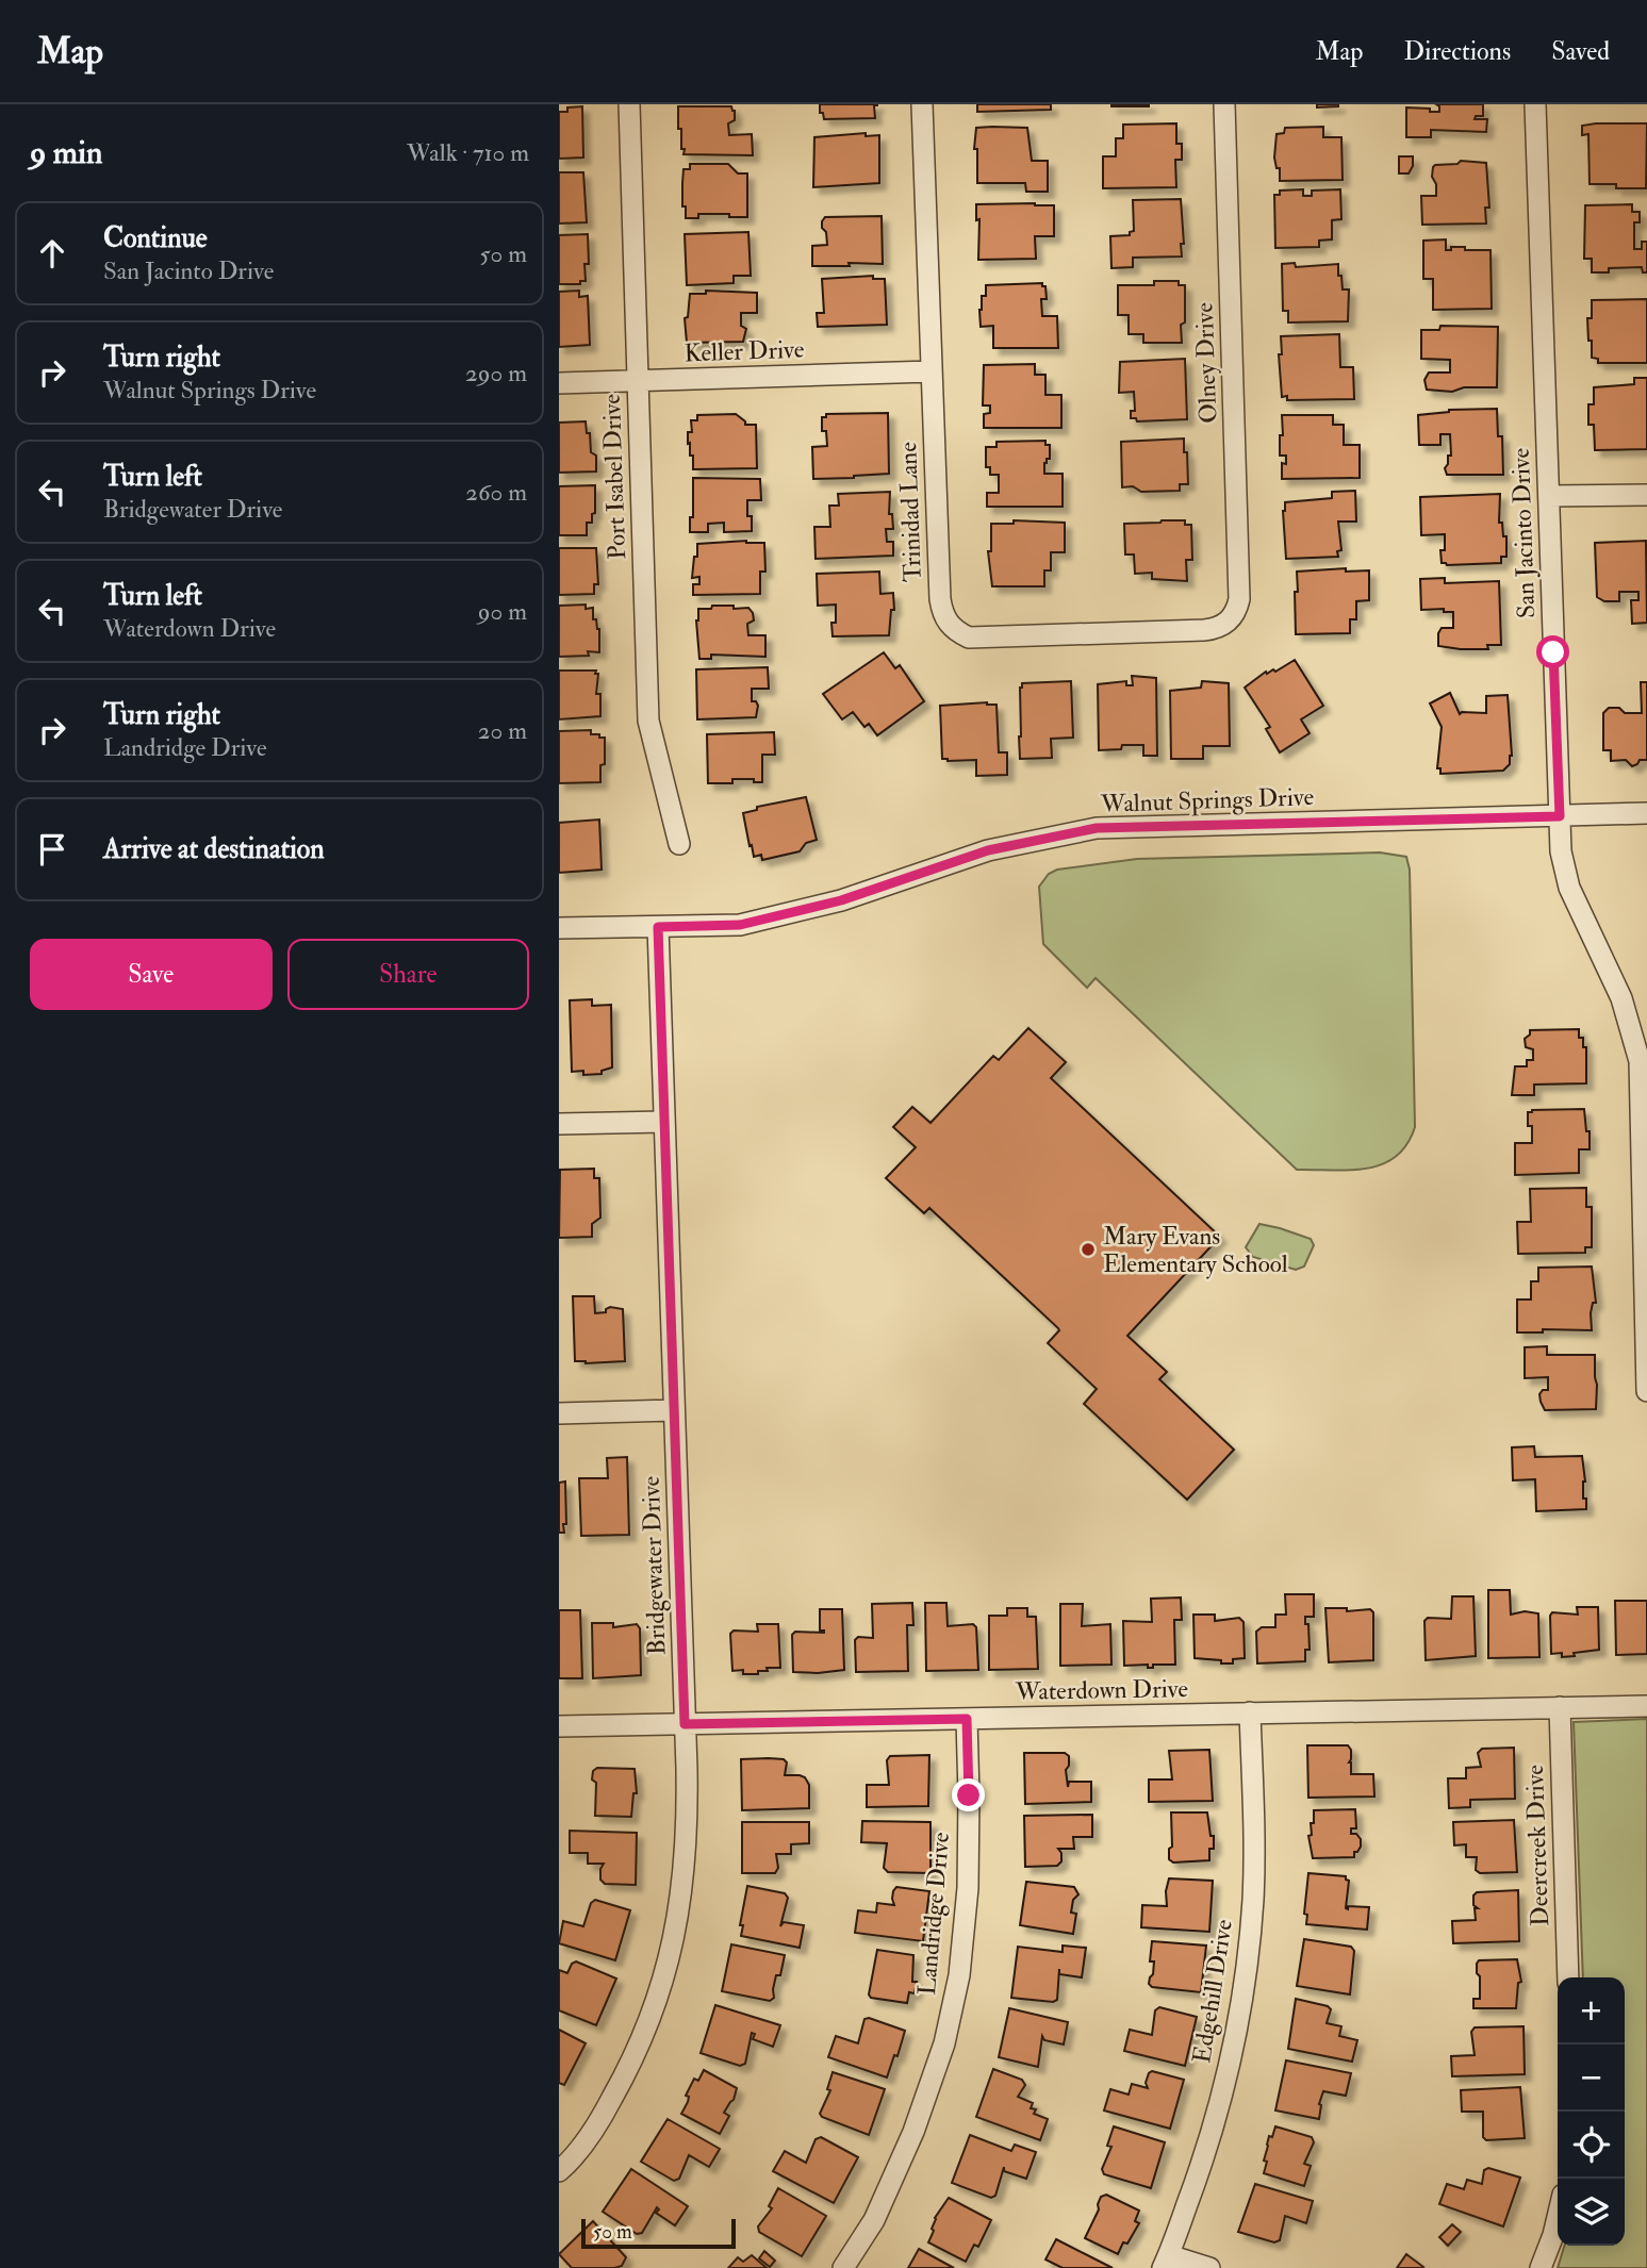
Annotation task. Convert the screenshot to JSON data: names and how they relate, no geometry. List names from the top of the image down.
{
  "streets": {
    "street": [
      "Keller Drive",
      "Olney Drive",
      "Port Isabel Drive",
      "Trinidad Lane",
      "San Jacinto Drive",
      "Walnut Springs Drive",
      "Bridgewater Drive",
      "Waterdown Drive",
      "Deercreek Drive",
      "Landridge Drive",
      "Edgehill Drive"
    ]
  },
  "crossings": [
    ["Keller Drive", "Port Isabel Drive"],
    ["Keller Drive", "Trinidad Lane"],
    ["Olney Drive", "Trinidad Lane"],
    ["San Jacinto Drive", "Walnut Springs Drive"],
    ["Walnut Springs Drive", "Bridgewater Drive"],
    ["Bridgewater Drive", "Waterdown Drive"],
    ["Waterdown Drive", "Deercreek Drive"],
    ["Waterdown Drive", "Landridge Drive"],
    ["Waterdown Drive", "Edgehill Drive"]
  ],
  "places": ["Mary Evans Elementary School"],
  "scale_bar": "50 m",
  "page": {
    "header": "Map",
    "nav": ["Map", "Directions", "Saved"],
    "heading": ["9 min", "Walk · 710 m"],
    "list": [
      ["Continue", "San Jacinto Drive", "50 m"],
      ["Turn right", "Walnut Springs Drive", "290 m"],
      ["Turn left", "Bridgewater Drive", "260 m"],
      ["Turn left", "Waterdown Drive", "90 m"],
      ["Turn right", "Landridge Drive", "20 m"],
      "Arrive at destination"
    ],
    "buttons": ["Save", "Share"],
    "map_buttons": ["+", "−"],
    "scale": "50 m"
  }
}
